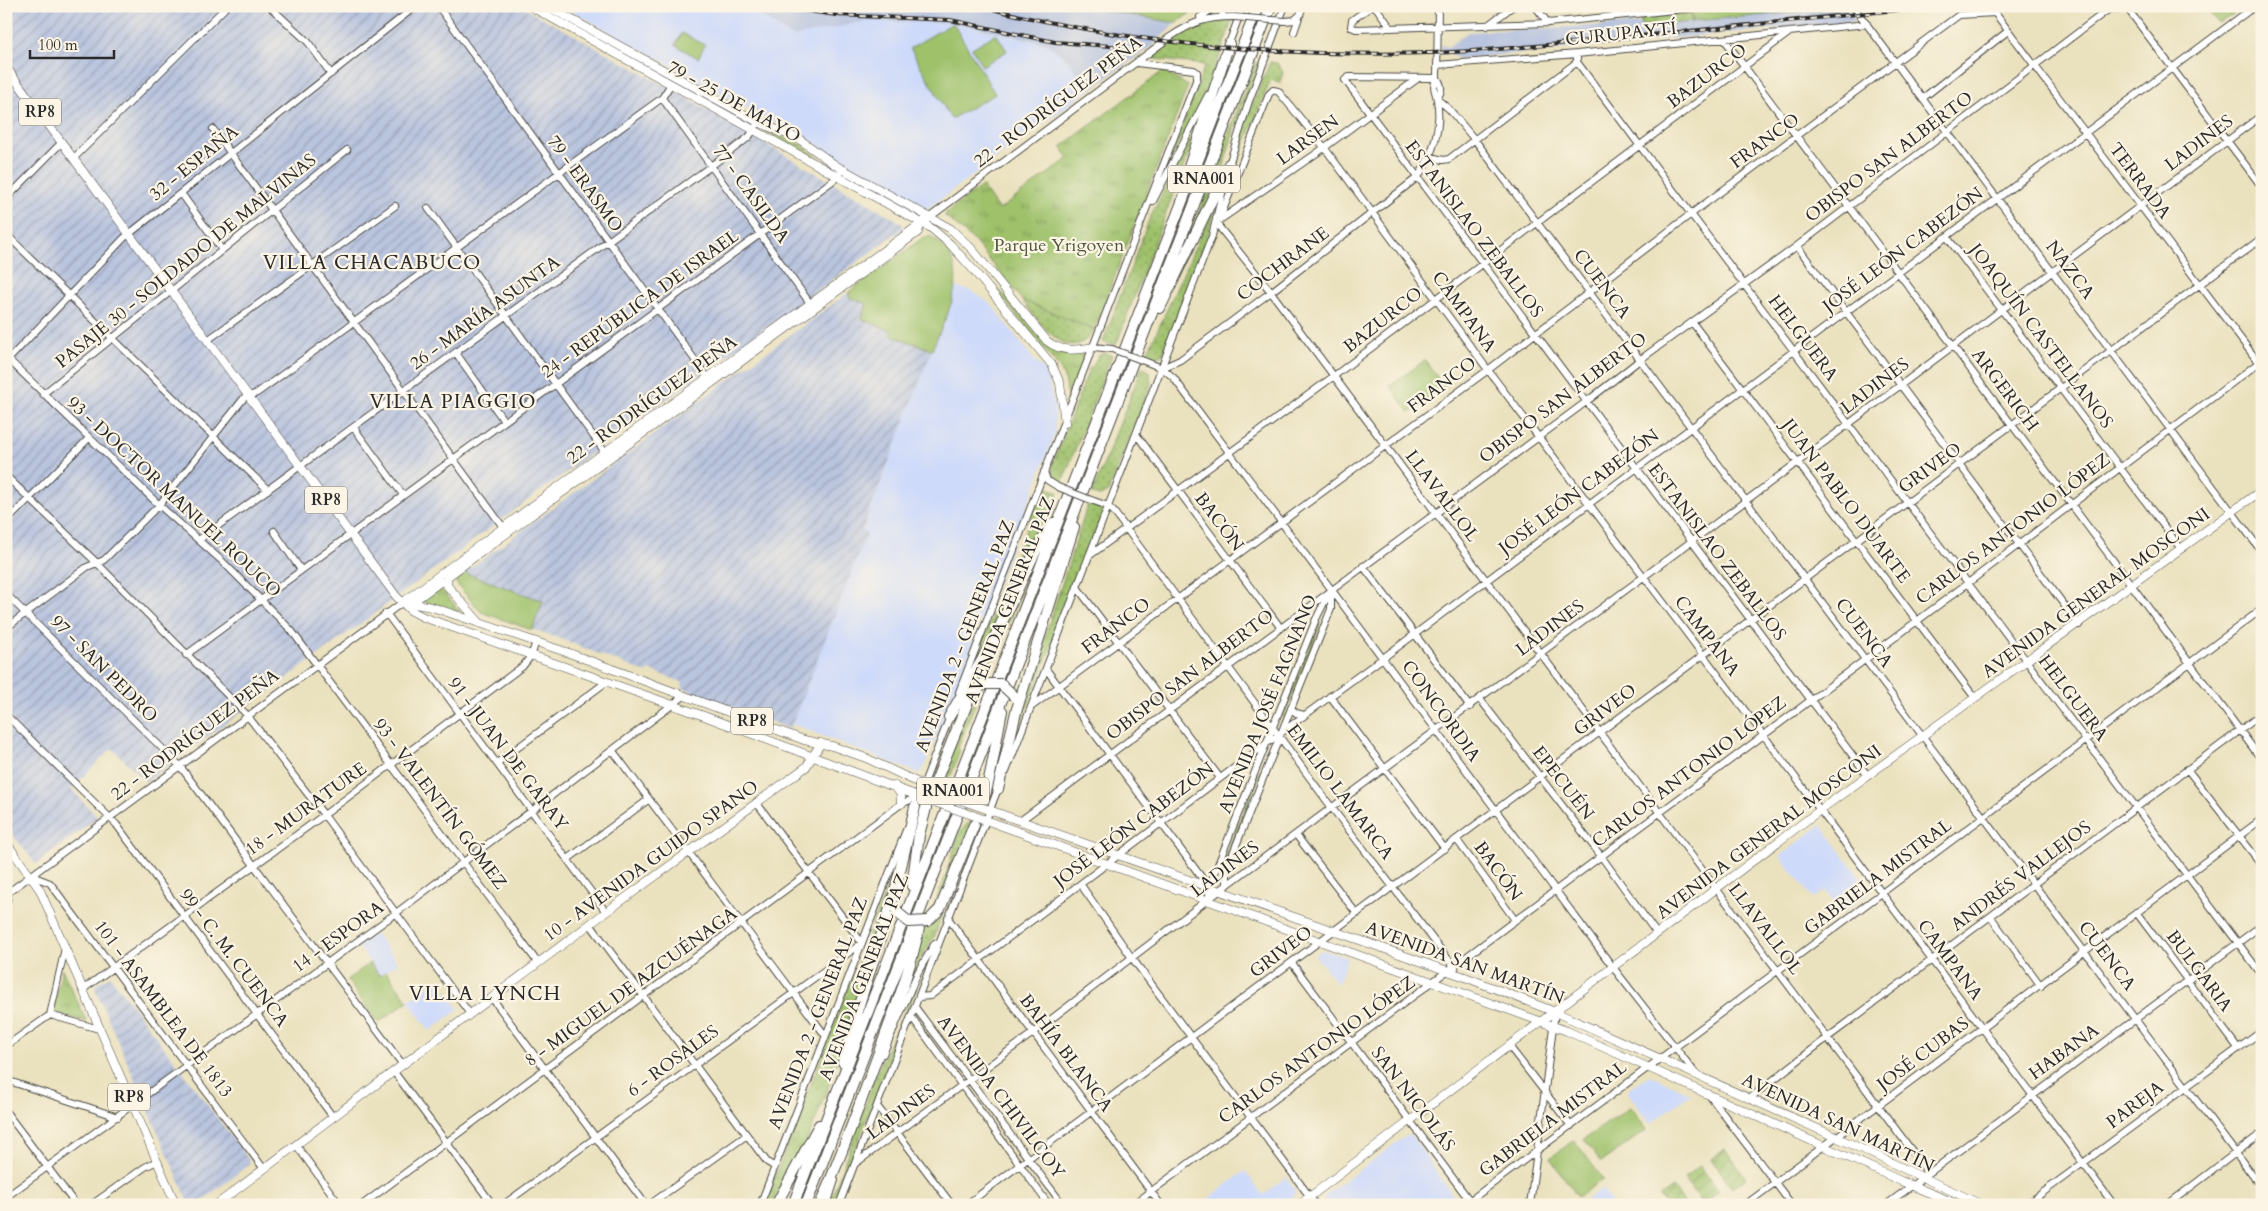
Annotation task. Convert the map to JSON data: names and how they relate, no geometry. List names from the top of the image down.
{
  "streets": {
    "highway": ["RNA001", "AVENIDA GENERAL PAZ"],
    "main road": [
      "79 - 25 DE MAYO",
      "22 - RODRÍGUEZ PEÑA",
      "RP8",
      "AVENIDA GENERAL MOSCONI",
      "10 - AVENIDA GUIDO SPANO",
      "AVENIDA SAN MARTÍN"
    ],
    "street": [
      "CURUPAYTÍ",
      "BAZURCO",
      "LARSEN",
      "FRANCO",
      "LADINES",
      "OBISPO SAN ALBERTO",
      "32 - ESPAÑA",
      "TERRADA",
      "79 - ERASMO",
      "77 - CASILDA",
      "ESTANISLAO ZEBALLOS",
      "JOSÉ LEÓN CABEZÓN",
      "PASAJE 30 - SOLDADO DE MALVINAS",
      "COCHRANE",
      "NAZCA",
      "CUENCA",
      "24 - REPÚBLICA DE ISRAEL",
      "CAMPANA",
      "26 - MARÍA ASUNTA",
      "JOAQUÍN CASTELLANOS",
      "HELGUERA",
      "ARGERICH",
      "GRIVEO",
      "LLAVALLOL",
      "93 - DOCTOR MANUEL ROUCO",
      "JUAN PABLO DUARTE",
      "BACÓN",
      "CARLOS ANTONIO LÓPEZ",
      "AVENIDA 2 - GENERAL PAZ",
      "97 - SAN PEDRO",
      "AVENIDA JOSÉ FAGNANO",
      "CONCORDIA",
      "91 - JUAN DE GARAY",
      "EPECUÉN",
      "EMILIO LAMARCA",
      "93 - VALENTÍN GÓMEZ",
      "18 - MURATURE",
      "ANDRÉS VALLEJOS",
      "GABRIELA MISTRAL",
      "14 - ESPORA",
      "99 - C. M. CUENCA",
      "BULGARIA",
      "8 - MIGUEL DE AZCUÉNAGA",
      "101 - ASAMBLEA DE 1813",
      "HABANA",
      "BAHÍA BLANCA",
      "JOSÉ CUBAS",
      "6 - ROSALES",
      "AVENIDA CHIVILCOY",
      "SAN NICOLÁS",
      "PAREJA"
    ]
  },
  "crossings": [
    ["CURUPAYTÍ", "BAZURCO"],
    ["CURUPAYTÍ", "NAZCA"],
    ["CURUPAYTÍ", "ARGERICH"],
    ["BAZURCO", "ESTANISLAO ZEBALLOS"],
    ["BAZURCO", "CUENCA"],
    ["BAZURCO", "CAMPANA"],
    ["BAZURCO", "HELGUERA"],
    ["BAZURCO", "ARGERICH"],
    ["BAZURCO", "LLAVALLOL"],
    ["BAZURCO", "BACÓN"],
    ["BAZURCO", "CONCORDIA"],
    ["BAZURCO", "EMILIO LAMARCA"],
    ["79 - 25 DE MAYO", "22 - RODRÍGUEZ PEÑA"],
    ["79 - 25 DE MAYO", "24 - REPÚBLICA DE ISRAEL"],
    ["79 - 25 DE MAYO", "26 - MARÍA ASUNTA"],
    ["79 - 25 DE MAYO", "AVENIDA 2 - GENERAL PAZ"],
    ["22 - RODRÍGUEZ PEÑA", "RP8"],
    ["22 - RODRÍGUEZ PEÑA", "79 - ERASMO"],
    ["22 - RODRÍGUEZ PEÑA", "77 - CASILDA"],
    ["22 - RODRÍGUEZ PEÑA", "93 - DOCTOR MANUEL ROUCO"],
    ["22 - RODRÍGUEZ PEÑA", "AVENIDA 2 - GENERAL PAZ"],
    ["22 - RODRÍGUEZ PEÑA", "97 - SAN PEDRO"],
    ["22 - RODRÍGUEZ PEÑA", "91 - JUAN DE GARAY"],
    ["22 - RODRÍGUEZ PEÑA", "93 - VALENTÍN GÓMEZ"],
    ["22 - RODRÍGUEZ PEÑA", "99 - C. M. CUENCA"],
    ["22 - RODRÍGUEZ PEÑA", "101 - ASAMBLEA DE 1813"],
    ["RP8", "32 - ESPAÑA"],
    ["RP8", "PASAJE 30 - SOLDADO DE MALVINAS"],
    ["RP8", "24 - REPÚBLICA DE ISRAEL"],
    ["RP8", "26 - MARÍA ASUNTA"],
    ["RP8", "AVENIDA 2 - GENERAL PAZ"],
    ["RP8", "18 - MURATURE"],
    ["RP8", "10 - AVENIDA GUIDO SPANO"],
    ["RP8", "14 - ESPORA"],
    ["RP8", "AVENIDA SAN MARTÍN"],
    ["RP8", "8 - MIGUEL DE AZCUÉNAGA"],
    ["RP8", "101 - ASAMBLEA DE 1813"],
    ["LARSEN", "ESTANISLAO ZEBALLOS"],
    ["LARSEN", "CAMPANA"],
    ["LARSEN", "LLAVALLOL"],
    ["FRANCO", "TERRADA"],
    ["FRANCO", "ESTANISLAO ZEBALLOS"],
    ["FRANCO", "NAZCA"],
    ["FRANCO", "CUENCA"],
    ["FRANCO", "CAMPANA"],
    ["FRANCO", "HELGUERA"],
    ["FRANCO", "ARGERICH"],
    ["FRANCO", "LLAVALLOL"],
    ["FRANCO", "BACÓN"],
    ["FRANCO", "CONCORDIA"],
    ["FRANCO", "EMILIO LAMARCA"],
    ["LADINES", "TERRADA"],
    ["LADINES", "ESTANISLAO ZEBALLOS"],
    ["LADINES", "NAZCA"],
    ["LADINES", "CUENCA"],
    ["LADINES", "CAMPANA"],
    ["LADINES", "JOAQUÍN CASTELLANOS"],
    ["LADINES", "HELGUERA"],
    ["LADINES", "ARGERICH"],
    ["LADINES", "LLAVALLOL"],
    ["LADINES", "JUAN PABLO DUARTE"],
    ["LADINES", "BACÓN"],
    ["LADINES", "AVENIDA JOSÉ FAGNANO"],
    ["LADINES", "CONCORDIA"],
    ["LADINES", "EPECUÉN"],
    ["LADINES", "EMILIO LAMARCA"],
    ["LADINES", "AVENIDA SAN MARTÍN"],
    ["LADINES", "BAHÍA BLANCA"],
    ["LADINES", "AVENIDA CHIVILCOY"],
    ["OBISPO SAN ALBERTO", "TERRADA"],
    ["OBISPO SAN ALBERTO", "ESTANISLAO ZEBALLOS"],
    ["OBISPO SAN ALBERTO", "JOSÉ LEÓN CABEZÓN"],
    ["OBISPO SAN ALBERTO", "NAZCA"],
    ["OBISPO SAN ALBERTO", "CUENCA"],
    ["OBISPO SAN ALBERTO", "CAMPANA"],
    ["OBISPO SAN ALBERTO", "HELGUERA"],
    ["OBISPO SAN ALBERTO", "ARGERICH"],
    ["OBISPO SAN ALBERTO", "LLAVALLOL"],
    ["OBISPO SAN ALBERTO", "JUAN PABLO DUARTE"],
    ["OBISPO SAN ALBERTO", "BACÓN"],
    ["OBISPO SAN ALBERTO", "AVENIDA JOSÉ FAGNANO"],
    ["OBISPO SAN ALBERTO", "CONCORDIA"],
    ["OBISPO SAN ALBERTO", "EMILIO LAMARCA"],
    ["OBISPO SAN ALBERTO", "AVENIDA SAN MARTÍN"],
    ["32 - ESPAÑA", "93 - DOCTOR MANUEL ROUCO"],
    ["TERRADA", "JOSÉ LEÓN CABEZÓN"],
    ["TERRADA", "GRIVEO"],
    ["TERRADA", "CARLOS ANTONIO LÓPEZ"],
    ["79 - ERASMO", "24 - REPÚBLICA DE ISRAEL"],
    ["79 - ERASMO", "26 - MARÍA ASUNTA"],
    ["77 - CASILDA", "24 - REPÚBLICA DE ISRAEL"],
    ["77 - CASILDA", "26 - MARÍA ASUNTA"],
    ["ESTANISLAO ZEBALLOS", "JOSÉ LEÓN CABEZÓN"],
    ["ESTANISLAO ZEBALLOS", "COCHRANE"],
    ["ESTANISLAO ZEBALLOS", "GRIVEO"],
    ["ESTANISLAO ZEBALLOS", "CARLOS ANTONIO LÓPEZ"],
    ["ESTANISLAO ZEBALLOS", "AVENIDA GENERAL MOSCONI"],
    ["JOSÉ LEÓN CABEZÓN", "NAZCA"],
    ["JOSÉ LEÓN CABEZÓN", "CUENCA"],
    ["JOSÉ LEÓN CABEZÓN", "CAMPANA"],
    ["JOSÉ LEÓN CABEZÓN", "JOAQUÍN CASTELLANOS"],
    ["JOSÉ LEÓN CABEZÓN", "HELGUERA"],
    ["JOSÉ LEÓN CABEZÓN", "ARGERICH"],
    ["JOSÉ LEÓN CABEZÓN", "LLAVALLOL"],
    ["JOSÉ LEÓN CABEZÓN", "JUAN PABLO DUARTE"],
    ["JOSÉ LEÓN CABEZÓN", "BACÓN"],
    ["JOSÉ LEÓN CABEZÓN", "AVENIDA JOSÉ FAGNANO"],
    ["JOSÉ LEÓN CABEZÓN", "CONCORDIA"],
    ["JOSÉ LEÓN CABEZÓN", "EMILIO LAMARCA"],
    ["JOSÉ LEÓN CABEZÓN", "AVENIDA SAN MARTÍN"],
    ["JOSÉ LEÓN CABEZÓN", "BAHÍA BLANCA"],
    ["PASAJE 30 - SOLDADO DE MALVINAS", "93 - DOCTOR MANUEL ROUCO"],
    ["COCHRANE", "CAMPANA"],
    ["COCHRANE", "LLAVALLOL"],
    ["COCHRANE", "CONCORDIA"],
    ["NAZCA", "GRIVEO"],
    ["NAZCA", "CARLOS ANTONIO LÓPEZ"],
    ["NAZCA", "AVENIDA GENERAL MOSCONI"],
    ["CUENCA", "GRIVEO"],
    ["CUENCA", "CARLOS ANTONIO LÓPEZ"],
    ["CUENCA", "AVENIDA GENERAL MOSCONI"],
    ["CUENCA", "ANDRÉS VALLEJOS"],
    ["CUENCA", "GABRIELA MISTRAL"],
    ["CUENCA", "HABANA"],
    ["CUENCA", "JOSÉ CUBAS"],
    ["CUENCA", "PAREJA"],
    ["24 - REPÚBLICA DE ISRAEL", "93 - DOCTOR MANUEL ROUCO"],
    ["CAMPANA", "GRIVEO"],
    ["CAMPANA", "LLAVALLOL"],
    ["CAMPANA", "CARLOS ANTONIO LÓPEZ"],
    ["CAMPANA", "AVENIDA GENERAL MOSCONI"],
    ["CAMPANA", "ANDRÉS VALLEJOS"],
    ["CAMPANA", "GABRIELA MISTRAL"],
    ["CAMPANA", "HABANA"],
    ["CAMPANA", "JOSÉ CUBAS"],
    ["CAMPANA", "PAREJA"],
    ["26 - MARÍA ASUNTA", "93 - DOCTOR MANUEL ROUCO"],
    ["JOAQUÍN CASTELLANOS", "GRIVEO"],
    ["JOAQUÍN CASTELLANOS", "CARLOS ANTONIO LÓPEZ"],
    ["JOAQUÍN CASTELLANOS", "AVENIDA GENERAL MOSCONI"],
    ["HELGUERA", "GRIVEO"],
    ["HELGUERA", "CARLOS ANTONIO LÓPEZ"],
    ["HELGUERA", "AVENIDA GENERAL MOSCONI"],
    ["HELGUERA", "ANDRÉS VALLEJOS"],
    ["HELGUERA", "GABRIELA MISTRAL"],
    ["HELGUERA", "HABANA"],
    ["HELGUERA", "JOSÉ CUBAS"],
    ["ARGERICH", "GRIVEO"],
    ["ARGERICH", "CARLOS ANTONIO LÓPEZ"],
    ["ARGERICH", "AVENIDA GENERAL MOSCONI"],
    ["ARGERICH", "ANDRÉS VALLEJOS"],
    ["ARGERICH", "GABRIELA MISTRAL"],
    ["GRIVEO", "LLAVALLOL"],
    ["GRIVEO", "JUAN PABLO DUARTE"],
    ["GRIVEO", "BACÓN"],
    ["GRIVEO", "CONCORDIA"],
    ["GRIVEO", "EPECUÉN"],
    ["GRIVEO", "EMILIO LAMARCA"],
    ["GRIVEO", "AVENIDA SAN MARTÍN"],
    ["GRIVEO", "BAHÍA BLANCA"],
    ["GRIVEO", "AVENIDA CHIVILCOY"],
    ["GRIVEO", "SAN NICOLÁS"],
    ["LLAVALLOL", "CARLOS ANTONIO LÓPEZ"],
    ["LLAVALLOL", "AVENIDA GENERAL MOSCONI"],
    ["LLAVALLOL", "ANDRÉS VALLEJOS"],
    ["LLAVALLOL", "GABRIELA MISTRAL"],
    ["LLAVALLOL", "AVENIDA SAN MARTÍN"],
    ["LLAVALLOL", "HABANA"],
    ["LLAVALLOL", "JOSÉ CUBAS"],
    ["93 - DOCTOR MANUEL ROUCO", "93 - VALENTÍN GÓMEZ"],
    ["JUAN PABLO DUARTE", "CARLOS ANTONIO LÓPEZ"],
    ["JUAN PABLO DUARTE", "AVENIDA GENERAL MOSCONI"],
    ["BACÓN", "CARLOS ANTONIO LÓPEZ"],
    ["CARLOS ANTONIO LÓPEZ", "CONCORDIA"],
    ["CARLOS ANTONIO LÓPEZ", "EPECUÉN"],
    ["CARLOS ANTONIO LÓPEZ", "EMILIO LAMARCA"],
    ["CARLOS ANTONIO LÓPEZ", "AVENIDA SAN MARTÍN"],
    ["CARLOS ANTONIO LÓPEZ", "BAHÍA BLANCA"],
    ["CARLOS ANTONIO LÓPEZ", "SAN NICOLÁS"],
    ["AVENIDA GENERAL MOSCONI", "CONCORDIA"],
    ["AVENIDA GENERAL MOSCONI", "EPECUÉN"],
    ["AVENIDA GENERAL MOSCONI", "AVENIDA SAN MARTÍN"],
    ["AVENIDA GENERAL MOSCONI", "SAN NICOLÁS"],
    ["AVENIDA 2 - GENERAL PAZ", "AVENIDA SAN MARTÍN"],
    ["AVENIDA 2 - GENERAL PAZ", "8 - MIGUEL DE AZCUÉNAGA"],
    ["AVENIDA 2 - GENERAL PAZ", "6 - ROSALES"],
    ["97 - SAN PEDRO", "18 - MURATURE"],
    ["97 - SAN PEDRO", "10 - AVENIDA GUIDO SPANO"],
    ["97 - SAN PEDRO", "14 - ESPORA"],
    ["AVENIDA JOSÉ FAGNANO", "CONCORDIA"],
    ["AVENIDA JOSÉ FAGNANO", "EMILIO LAMARCA"],
    ["AVENIDA JOSÉ FAGNANO", "AVENIDA SAN MARTÍN"],
    ["CONCORDIA", "GABRIELA MISTRAL"],
    ["CONCORDIA", "AVENIDA SAN MARTÍN"],
    ["91 - JUAN DE GARAY", "18 - MURATURE"],
    ["91 - JUAN DE GARAY", "10 - AVENIDA GUIDO SPANO"],
    ["91 - JUAN DE GARAY", "14 - ESPORA"],
    ["EMILIO LAMARCA", "AVENIDA SAN MARTÍN"],
    ["93 - VALENTÍN GÓMEZ", "18 - MURATURE"],
    ["93 - VALENTÍN GÓMEZ", "10 - AVENIDA GUIDO SPANO"],
    ["93 - VALENTÍN GÓMEZ", "14 - ESPORA"],
    ["18 - MURATURE", "99 - C. M. CUENCA"],
    ["18 - MURATURE", "101 - ASAMBLEA DE 1813"],
    ["10 - AVENIDA GUIDO SPANO", "99 - C. M. CUENCA"],
    ["10 - AVENIDA GUIDO SPANO", "101 - ASAMBLEA DE 1813"],
    ["ANDRÉS VALLEJOS", "AVENIDA SAN MARTÍN"],
    ["GABRIELA MISTRAL", "AVENIDA SAN MARTÍN"],
    ["GABRIELA MISTRAL", "SAN NICOLÁS"],
    ["14 - ESPORA", "99 - C. M. CUENCA"],
    ["14 - ESPORA", "101 - ASAMBLEA DE 1813"],
    ["AVENIDA SAN MARTÍN", "8 - MIGUEL DE AZCUÉNAGA"],
    ["AVENIDA SAN MARTÍN", "HABANA"],
    ["AVENIDA SAN MARTÍN", "JOSÉ CUBAS"],
    ["BULGARIA", "HABANA"],
    ["BULGARIA", "JOSÉ CUBAS"],
    ["BULGARIA", "PAREJA"]
  ],
  "districts": ["VILLA CHACABUCO", "VILLA PIAGGIO", "VILLA LYNCH"],
  "parks": ["Parque Yrigoyen"],
  "scale_bar": "100 m"
}
